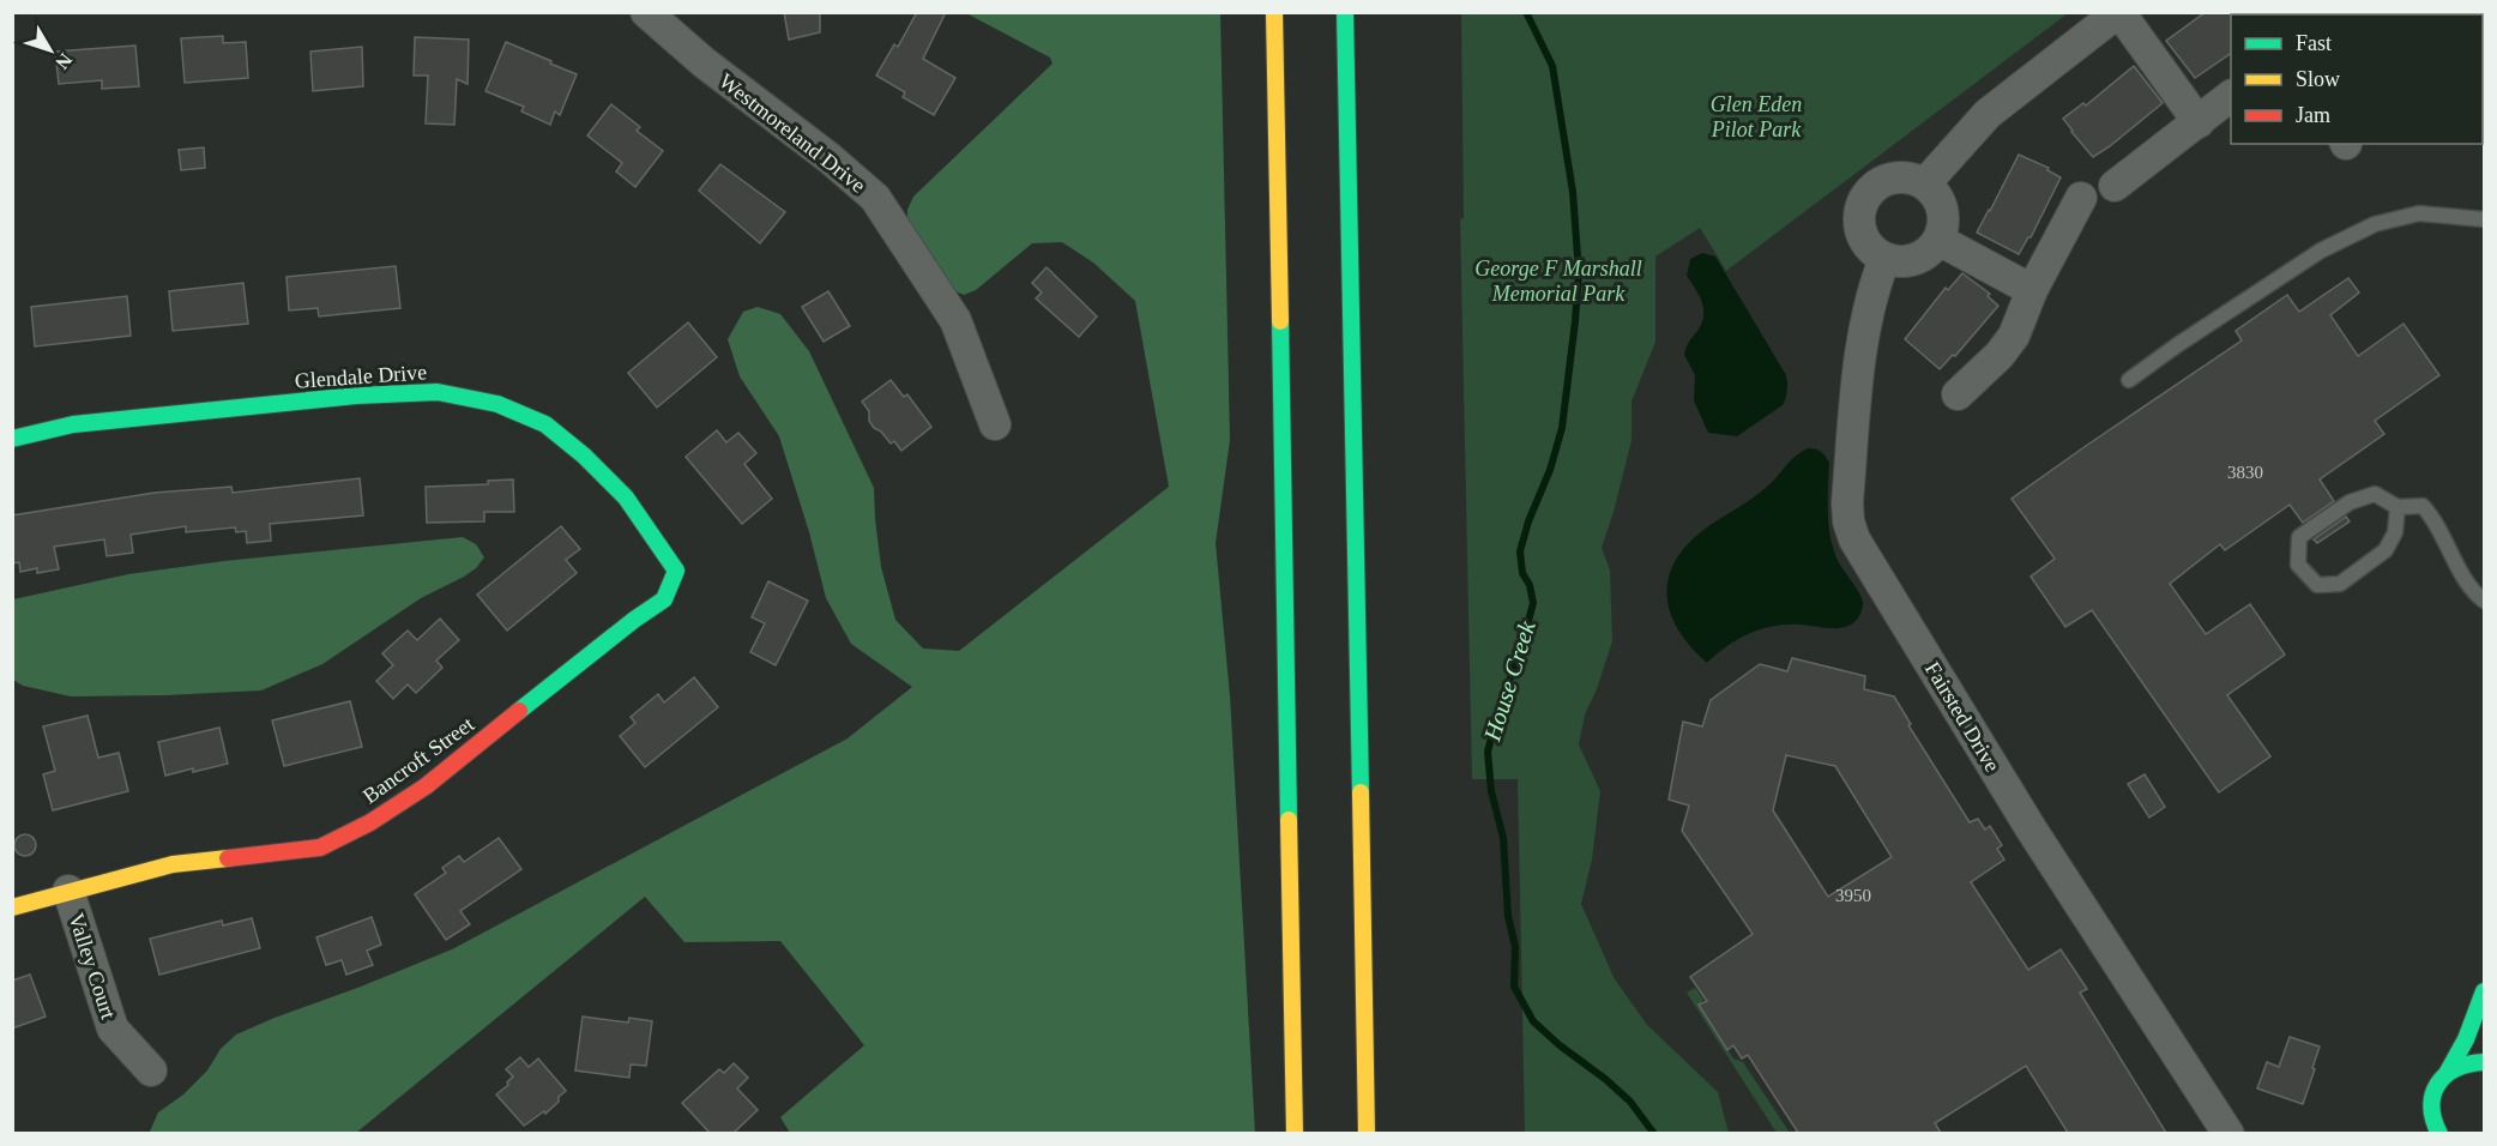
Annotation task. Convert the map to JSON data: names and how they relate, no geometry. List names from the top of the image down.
{
  "streets": {
    "main road": ["Glendale Drive", "Bancroft Street"],
    "street": ["Westmoreland Drive", "Fairsted Drive", "Valley Court"]
  },
  "crossings": [
    ["Glendale Drive", "Bancroft Street"],
    ["Bancroft Street", "Valley Court"]
  ],
  "water": ["House Creek"],
  "parks": ["Glen Eden Pilot Park", "George F Marshall Memorial Park"],
  "house_numbers": ["3830", "3950"],
  "legend": ["Fast", "Slow", "Jam"],
  "north": "bottom right"
}
